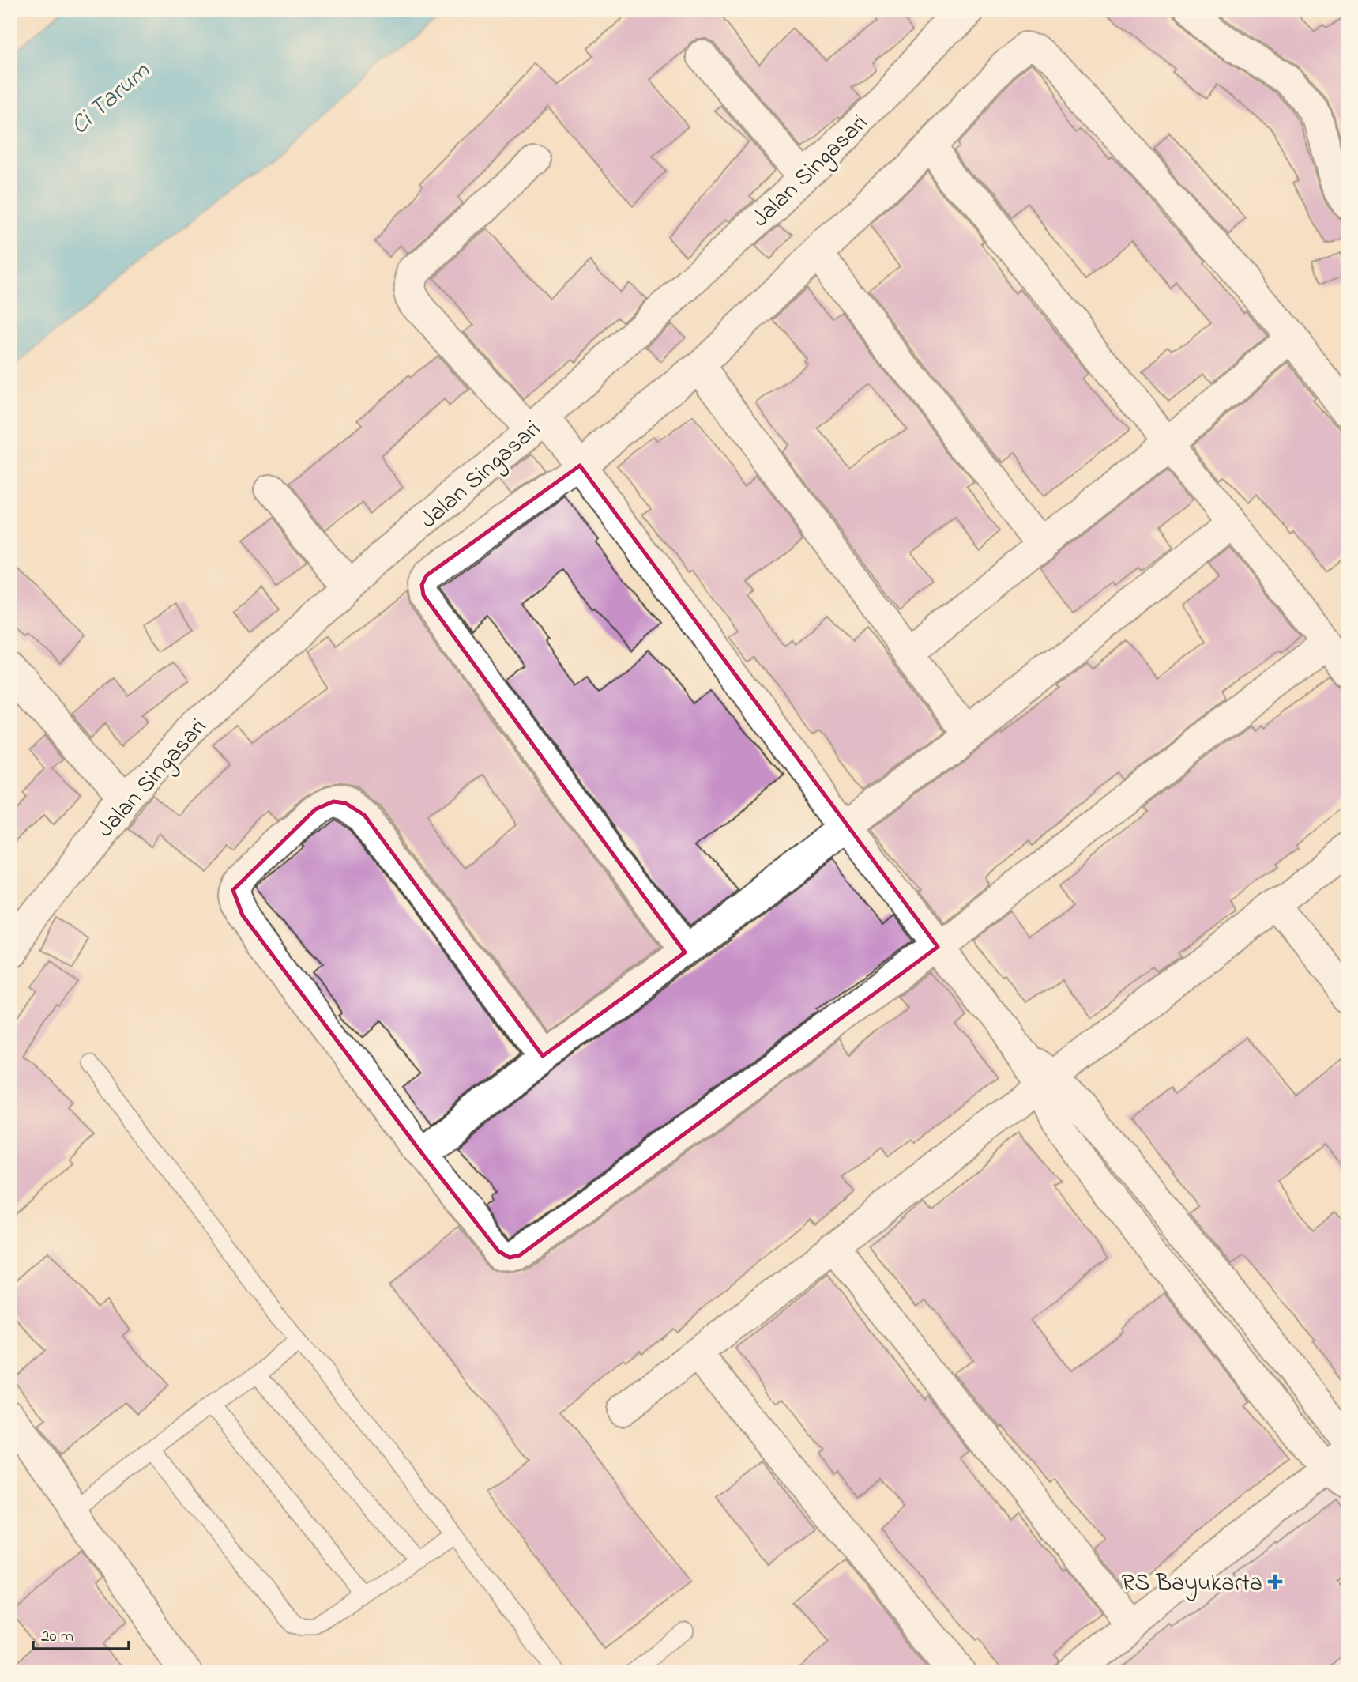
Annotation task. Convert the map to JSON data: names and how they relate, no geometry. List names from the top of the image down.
{
  "streets": {
    "street": ["Jalan Singasari"]
  },
  "water": ["Ci Tarum"],
  "places": {
    "health": ["RS Bayukarta"]
  },
  "scale_bar": "20 m"
}
